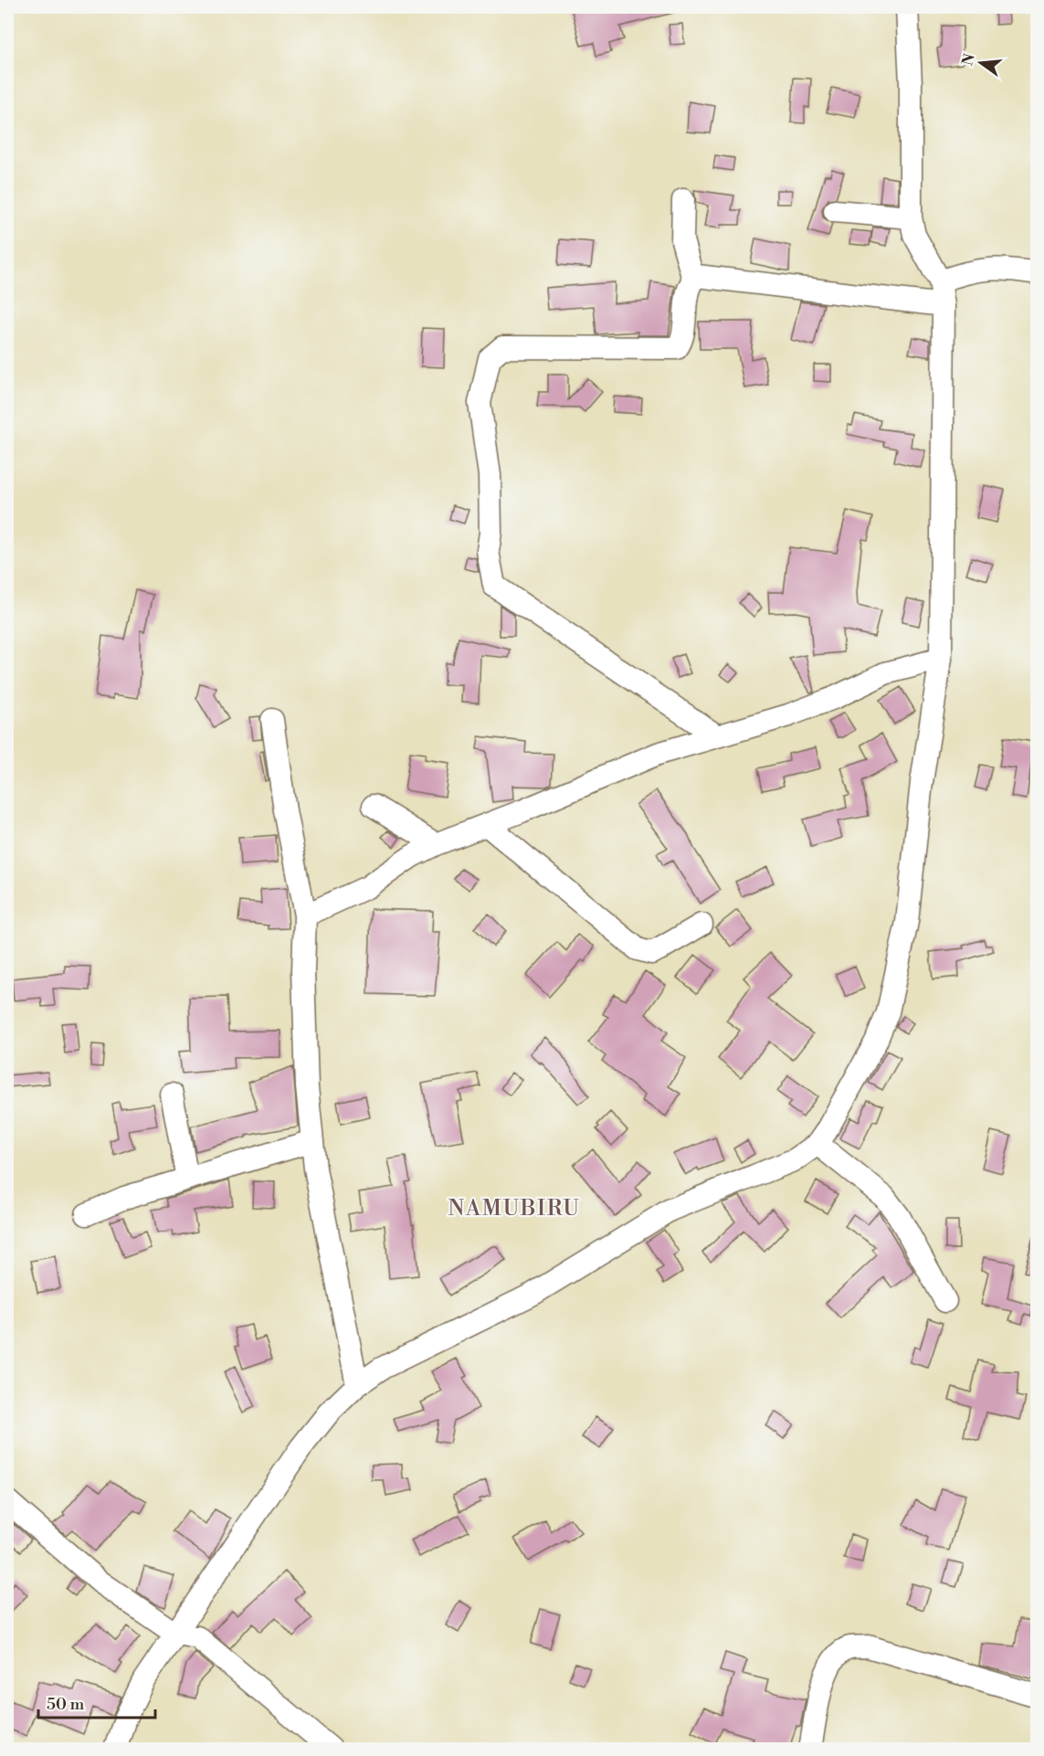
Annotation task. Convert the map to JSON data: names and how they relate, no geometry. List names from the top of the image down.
{
  "districts": ["NAMUBIRU"],
  "scale_bar": "50 m",
  "north": "left"
}
